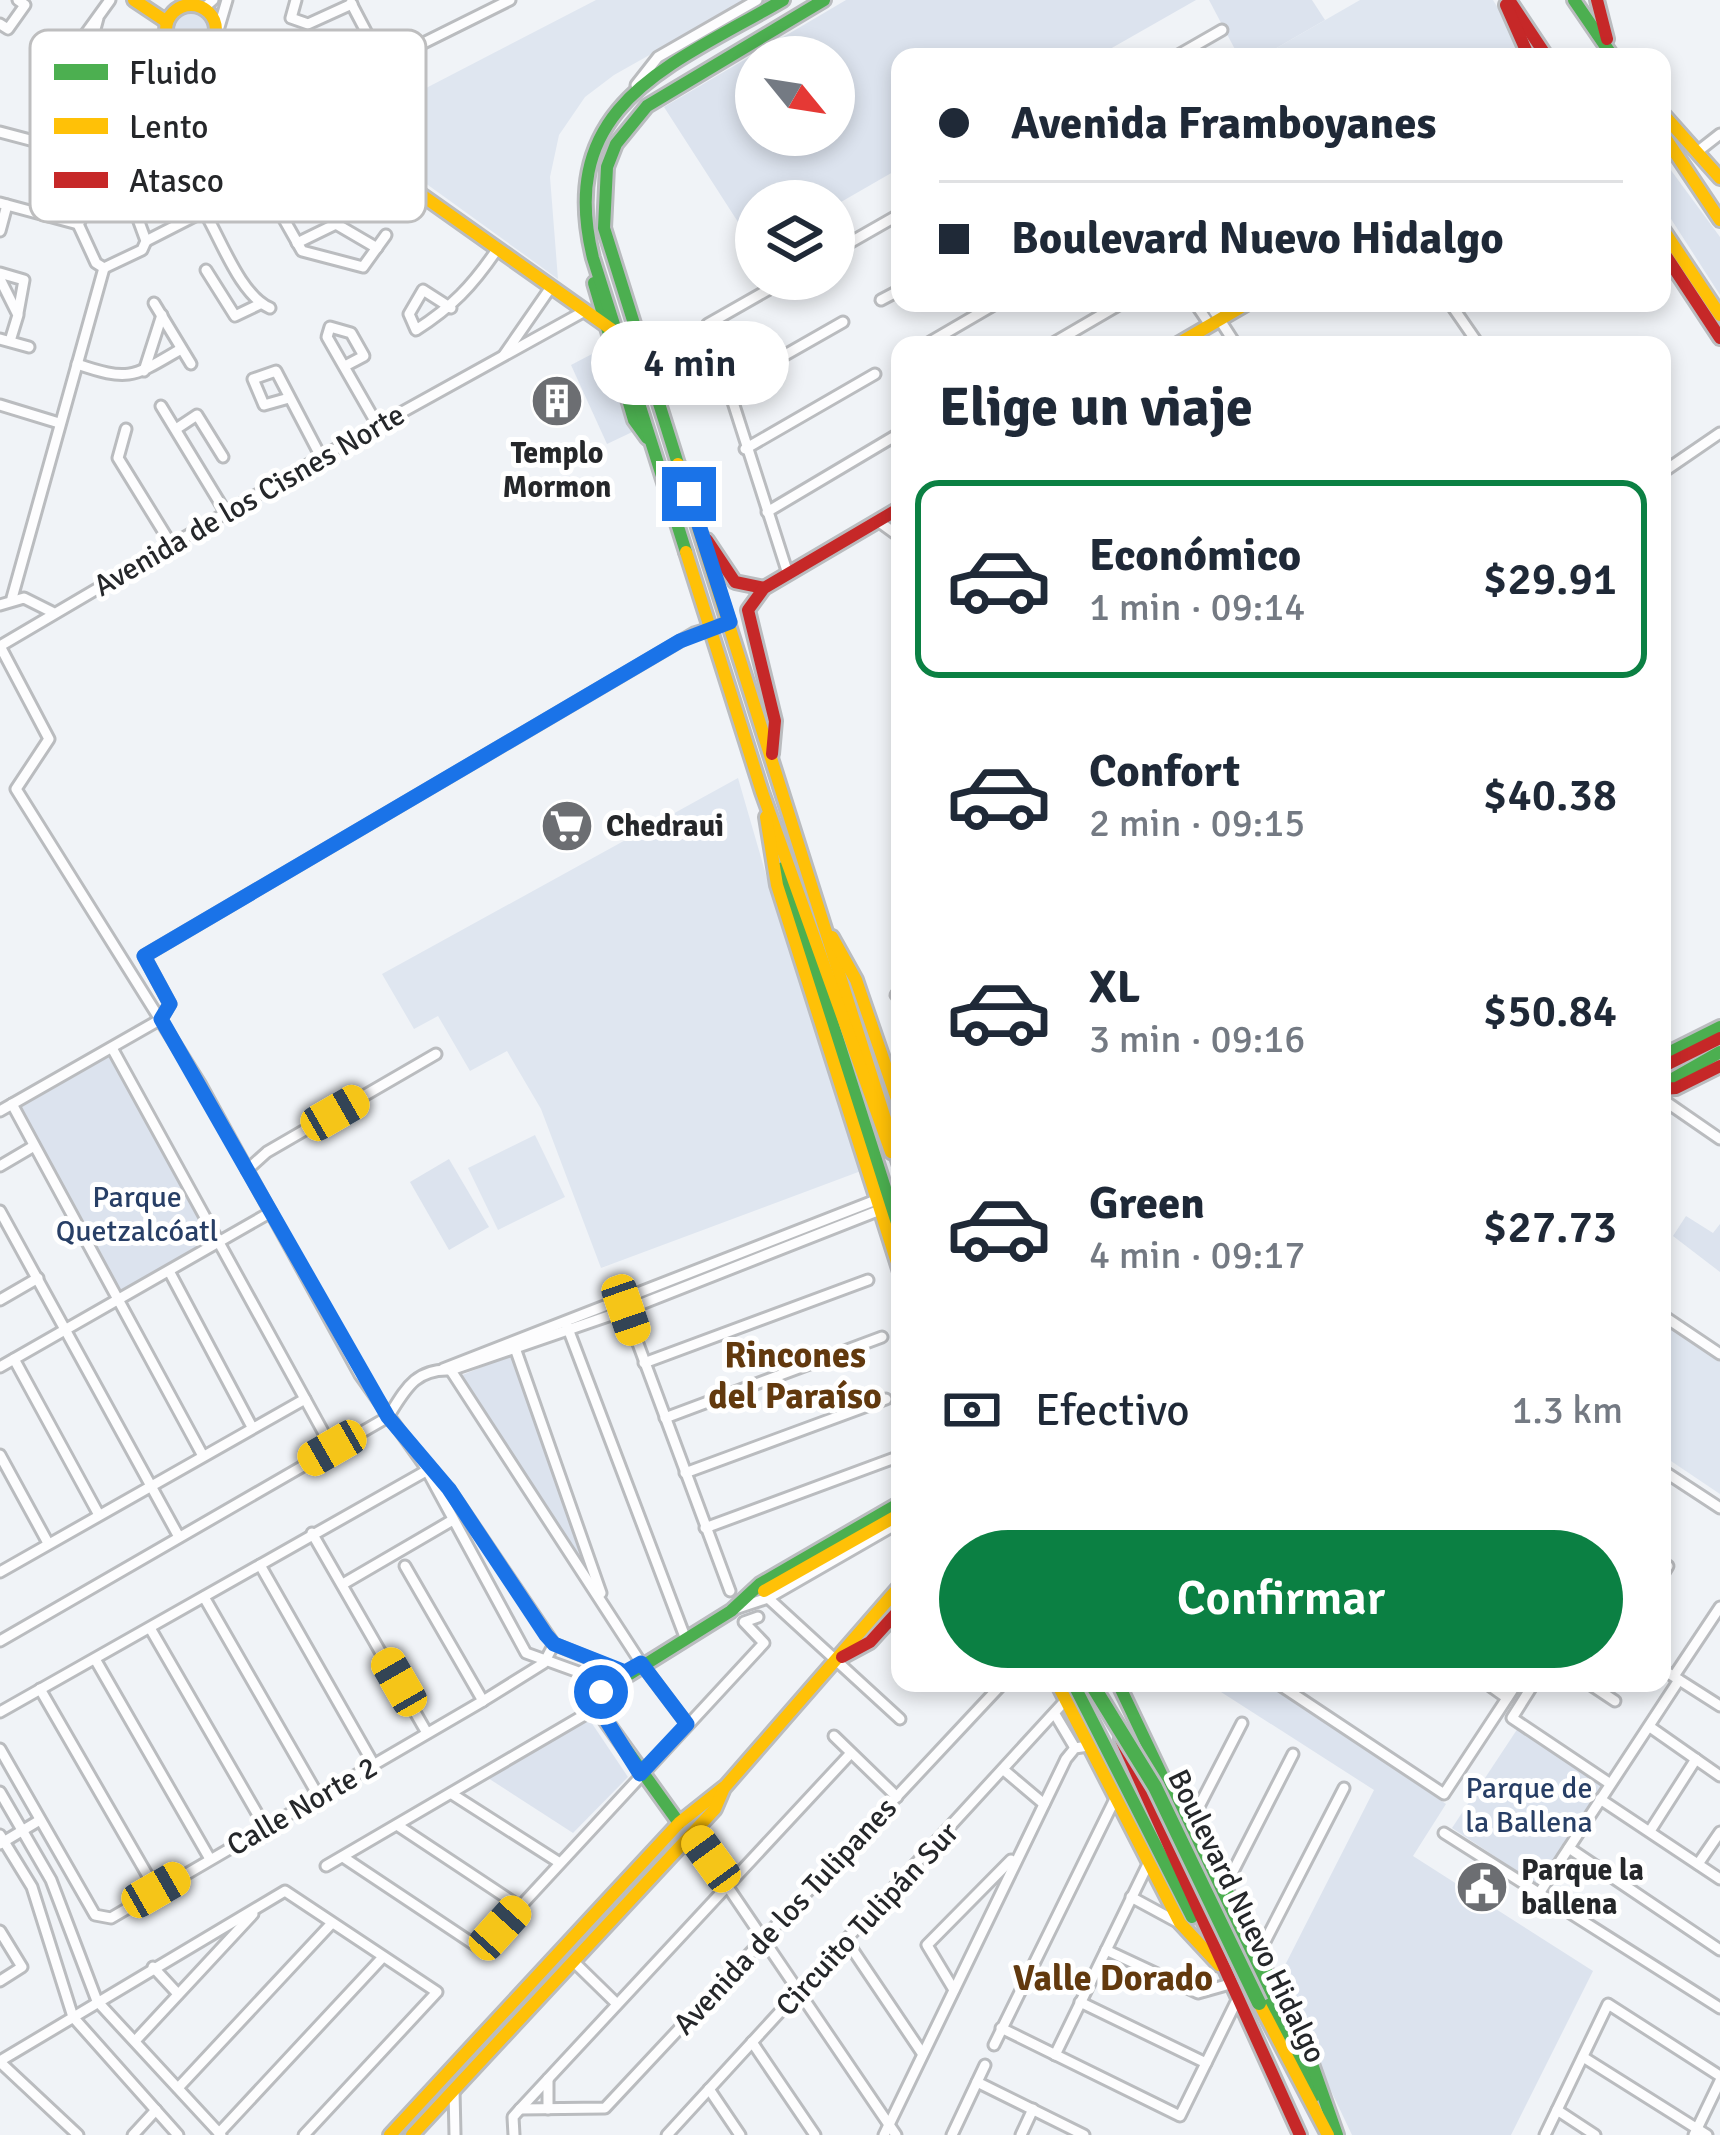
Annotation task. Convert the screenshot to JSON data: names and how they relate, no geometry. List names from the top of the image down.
{
  "streets": {
    "main road": ["Boulevard Nuevo Hidalgo"],
    "street": [
      "Avenida de los Cisnes Norte",
      "Calle Norte 2",
      "Avenida de los Tulipanes",
      "Circuito Tulipán Sur"
    ]
  },
  "districts": ["Rincones del Paraíso", "Valle Dorado"],
  "parks": ["Parque Quetzalcóatl", "Parque de la Ballena"],
  "places": {
    "building": ["Templo Mormon"],
    "supermarket": ["Chedraui"],
    "public building": ["Parque la ballena"]
  },
  "legend": ["Fluido", "Lento", "Atasco"],
  "north": "bottom right",
  "page": {
    "banner": ["Avenida Framboyanes", "Boulevard Nuevo Hidalgo"],
    "bubble": "4 min",
    "heading": "Elige un viaje",
    "list": [
      {
        "name": "Económico",
        "note": "1 min · 09:14",
        "value": "$29.91"
      },
      {
        "name": "Confort",
        "note": "2 min · 09:15",
        "value": "$40.38"
      },
      {
        "name": "XL",
        "note": "3 min · 09:16",
        "value": "$50.84"
      },
      {
        "name": "Green",
        "note": "4 min · 09:17",
        "value": "$27.73"
      }
    ],
    "pay": ["Efectivo", "1.3 km"],
    "buttons": "Confirmar"
  }
}
